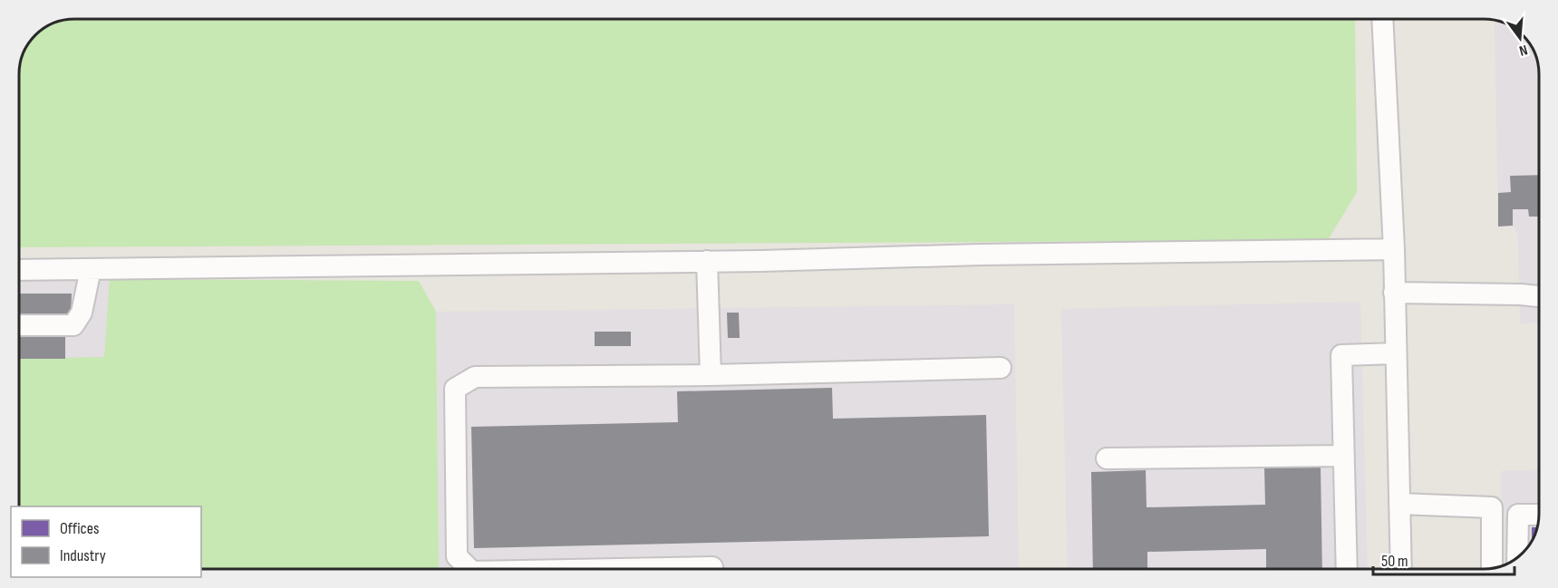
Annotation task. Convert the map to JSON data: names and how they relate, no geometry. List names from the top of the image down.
{
  "legend": ["Offices", "Industry"],
  "scale_bar": "50 m",
  "north": "bottom"
}
